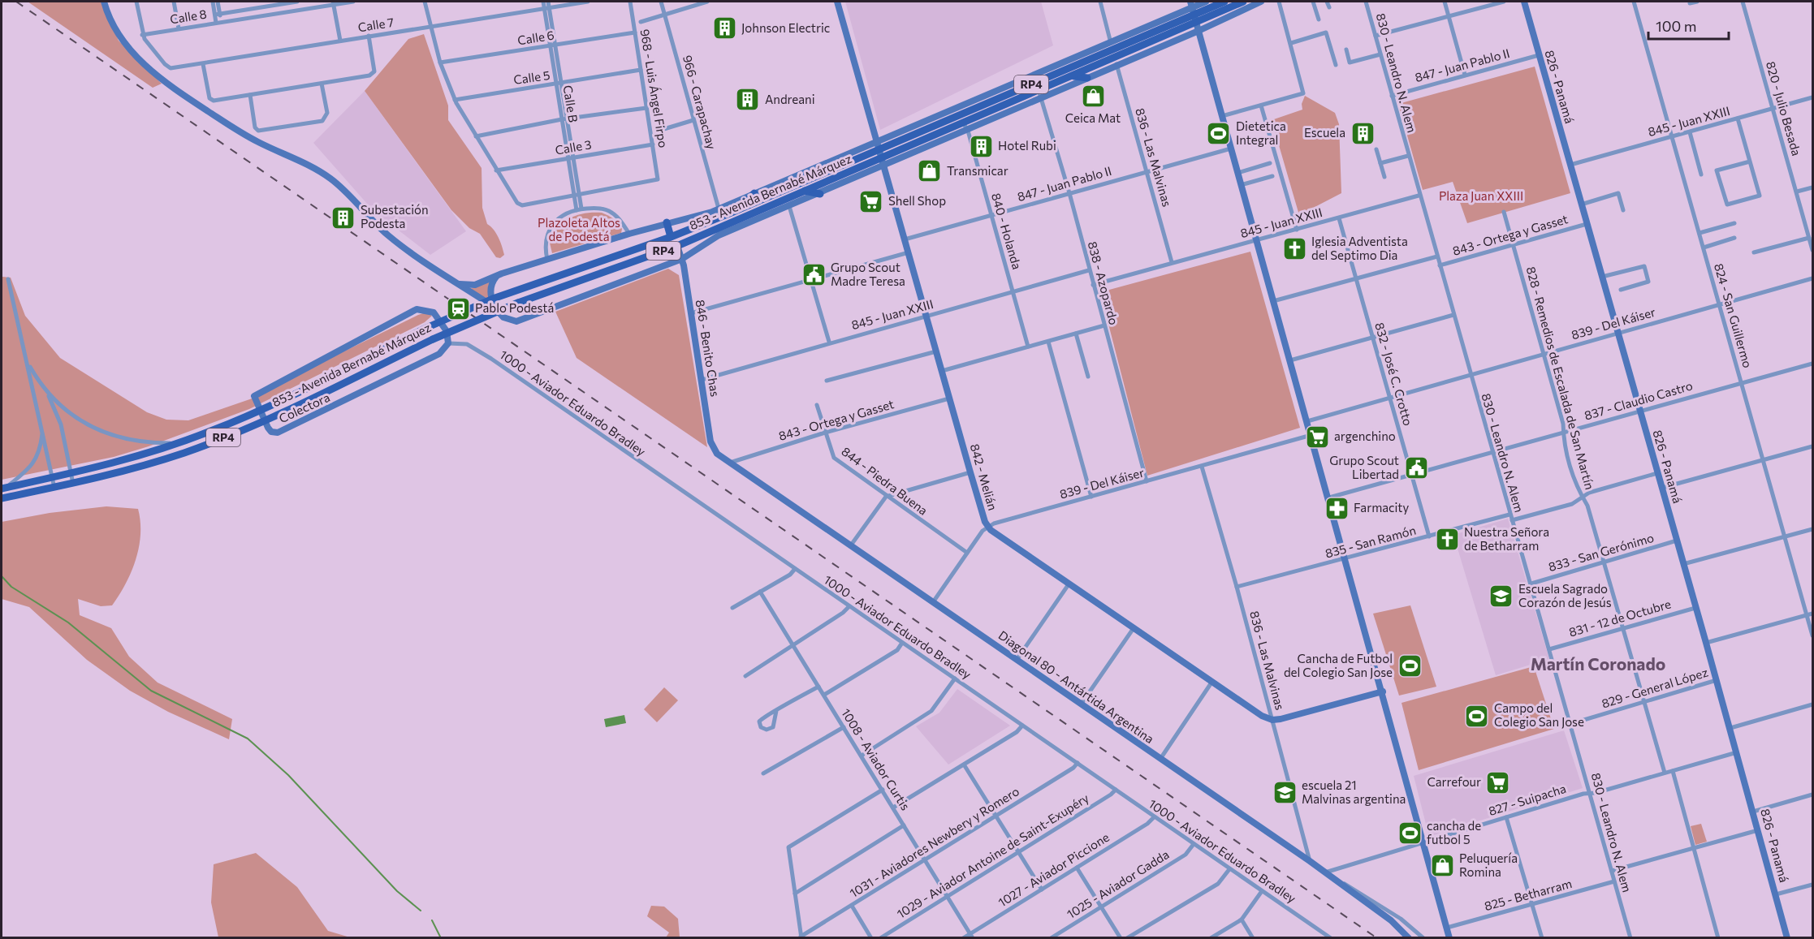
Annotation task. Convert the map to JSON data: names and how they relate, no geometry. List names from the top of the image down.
{
  "streets": {
    "main road": ["RP4", "853 - Avenida Bernabé Márquez"],
    "street": [
      "Calle 8",
      "Calle 7",
      "Calle 6",
      "847 - Juan Pablo II",
      "830 - Leandro N. Alem",
      "Calle 5",
      "826 - Panamá",
      "968 - Luis Ángel Firpo",
      "966 - Carapachay",
      "Calle B",
      "820 - Julio Besada",
      "845 - Juan XXIII",
      "Calle 3",
      "836 - Las Malvinas",
      "840 - Holanda",
      "843 - Ortega y Gasset",
      "838 - Azopardo",
      "824 - San Guillermo",
      "839 - Del Káiser",
      "846 - Benito Chas",
      "832 - José C. Crotto",
      "828 - Remedios de Escalada de San Martín",
      "837 - Claudio Castro",
      "1000 - Aviador Eduardo Bradley",
      "Colectora",
      "842 - Melián",
      "844 - Piedra Buena",
      "835 - San Ramón",
      "833 - San Gerónimo",
      "831 - 12 de Octubre",
      "Diagonal 80 - Antártida Argentina",
      "829 - General López",
      "1008 - Aviador Curtis",
      "827 - Suipacha",
      "1031 - Aviadores Newbery y Romero",
      "1029 - Aviador Antoine de Saint-Exupéry",
      "1027 - Aviador Piccione",
      "1025 - Aviador Gadda",
      "825 - Betharram"
    ]
  },
  "crossings": [
    ["Calle 8", "Calle 7"],
    ["Calle 7", "Calle B"],
    ["Calle 6", "968 - Luis Ángel Firpo"],
    ["Calle 6", "Calle B"],
    ["847 - Juan Pablo II", "830 - Leandro N. Alem"],
    ["847 - Juan Pablo II", "826 - Panamá"],
    ["847 - Juan Pablo II", "836 - Las Malvinas"],
    ["847 - Juan Pablo II", "840 - Holanda"],
    ["847 - Juan Pablo II", "838 - Azopardo"],
    ["847 - Juan Pablo II", "842 - Melián"],
    ["830 - Leandro N. Alem", "845 - Juan XXIII"],
    ["830 - Leandro N. Alem", "843 - Ortega y Gasset"],
    ["830 - Leandro N. Alem", "839 - Del Káiser"],
    ["830 - Leandro N. Alem", "837 - Claudio Castro"],
    ["830 - Leandro N. Alem", "835 - San Ramón"],
    ["830 - Leandro N. Alem", "833 - San Gerónimo"],
    ["830 - Leandro N. Alem", "831 - 12 de Octubre"],
    ["830 - Leandro N. Alem", "829 - General López"],
    ["830 - Leandro N. Alem", "827 - Suipacha"],
    ["830 - Leandro N. Alem", "825 - Betharram"],
    ["Calle 5", "968 - Luis Ángel Firpo"],
    ["Calle 5", "Calle B"],
    ["826 - Panamá", "845 - Juan XXIII"],
    ["826 - Panamá", "843 - Ortega y Gasset"],
    ["826 - Panamá", "839 - Del Káiser"],
    ["826 - Panamá", "837 - Claudio Castro"],
    ["826 - Panamá", "833 - San Gerónimo"],
    ["826 - Panamá", "831 - 12 de Octubre"],
    ["826 - Panamá", "829 - General López"],
    ["826 - Panamá", "827 - Suipacha"],
    ["968 - Luis Ángel Firpo", "Calle B"],
    ["968 - Luis Ángel Firpo", "Calle 3"],
    ["966 - Carapachay", "853 - Avenida Bernabé Márquez"],
    ["Calle B", "Calle 3"],
    ["820 - Julio Besada", "845 - Juan XXIII"],
    ["845 - Juan XXIII", "836 - Las Malvinas"],
    ["845 - Juan XXIII", "840 - Holanda"],
    ["845 - Juan XXIII", "838 - Azopardo"],
    ["845 - Juan XXIII", "824 - San Guillermo"],
    ["845 - Juan XXIII", "846 - Benito Chas"],
    ["845 - Juan XXIII", "832 - José C. Crotto"],
    ["845 - Juan XXIII", "842 - Melián"],
    ["836 - Las Malvinas", "853 - Avenida Bernabé Márquez"],
    ["836 - Las Malvinas", "839 - Del Káiser"],
    ["836 - Las Malvinas", "842 - Melián"],
    ["836 - Las Malvinas", "835 - San Ramón"],
    ["836 - Las Malvinas", "Diagonal 80 - Antártida Argentina"],
    ["853 - Avenida Bernabé Márquez", "840 - Holanda"],
    ["853 - Avenida Bernabé Márquez", "838 - Azopardo"],
    ["853 - Avenida Bernabé Márquez", "846 - Benito Chas"],
    ["853 - Avenida Bernabé Márquez", "Colectora"],
    ["853 - Avenida Bernabé Márquez", "842 - Melián"],
    ["843 - Ortega y Gasset", "832 - José C. Crotto"],
    ["843 - Ortega y Gasset", "828 - Remedios de Escalada de San Martín"],
    ["843 - Ortega y Gasset", "842 - Melián"],
    ["843 - Ortega y Gasset", "844 - Piedra Buena"],
    ["843 - Ortega y Gasset", "Diagonal 80 - Antártida Argentina"],
    ["838 - Azopardo", "839 - Del Káiser"],
    ["824 - San Guillermo", "839 - Del Káiser"],
    ["824 - San Guillermo", "837 - Claudio Castro"],
    ["839 - Del Káiser", "832 - José C. Crotto"],
    ["839 - Del Káiser", "828 - Remedios de Escalada de San Martín"],
    ["839 - Del Káiser", "842 - Melián"],
    ["846 - Benito Chas", "Diagonal 80 - Antártida Argentina"],
    ["832 - José C. Crotto", "837 - Claudio Castro"],
    ["832 - José C. Crotto", "835 - San Ramón"],
    ["828 - Remedios de Escalada de San Martín", "837 - Claudio Castro"],
    ["828 - Remedios de Escalada de San Martín", "833 - San Gerónimo"],
    ["828 - Remedios de Escalada de San Martín", "831 - 12 de Octubre"],
    ["828 - Remedios de Escalada de San Martín", "829 - General López"],
    ["828 - Remedios de Escalada de San Martín", "827 - Suipacha"],
    ["1000 - Aviador Eduardo Bradley", "Colectora"],
    ["1000 - Aviador Eduardo Bradley", "1031 - Aviadores Newbery y Romero"],
    ["1000 - Aviador Eduardo Bradley", "1029 - Aviador Antoine de Saint-Exupéry"],
    ["1000 - Aviador Eduardo Bradley", "1027 - Aviador Piccione"],
    ["1000 - Aviador Eduardo Bradley", "1025 - Aviador Gadda"],
    ["Diagonal 80 - Antártida Argentina", "827 - Suipacha"],
    ["1008 - Aviador Curtis", "1031 - Aviadores Newbery y Romero"],
    ["1008 - Aviador Curtis", "1029 - Aviador Antoine de Saint-Exupéry"],
    ["1008 - Aviador Curtis", "1027 - Aviador Piccione"]
  ],
  "districts": ["Martín Coronado"],
  "parks": ["Plaza Juan XXIII", "Plazoleta Altos de Podestá"],
  "places": {
    "building": [
      "Johnson Electric",
      "Andreani",
      "Escuela",
      "Hotel Rubi",
      "Subestación Podesta"
    ],
    "shop": ["Ceica Mat", "Transmicar", "Peluquería Romina"],
    "sports": [
      "Dietetica Integral",
      "Cancha de Futbol del Colegio San Jose",
      "Campo del Colegio San Jose",
      "cancha de futbol 5"
    ],
    "supermarket": ["Shell Shop", "argenchino", "Carrefour"],
    "church": ["Iglesia Adventista del Septimo Dia", "Nuestra Señora de Betharram"],
    "public building": ["Grupo Scout Madre Teresa", "Grupo Scout Libertad"],
    "station": ["Pablo Podestá"],
    "pharmacy": ["Farmacity"],
    "school or university": ["Escuela Sagrado Corazón de Jesús", "escuela 21 Malvinas argentina"]
  },
  "scale_bar": "100 m"
}
